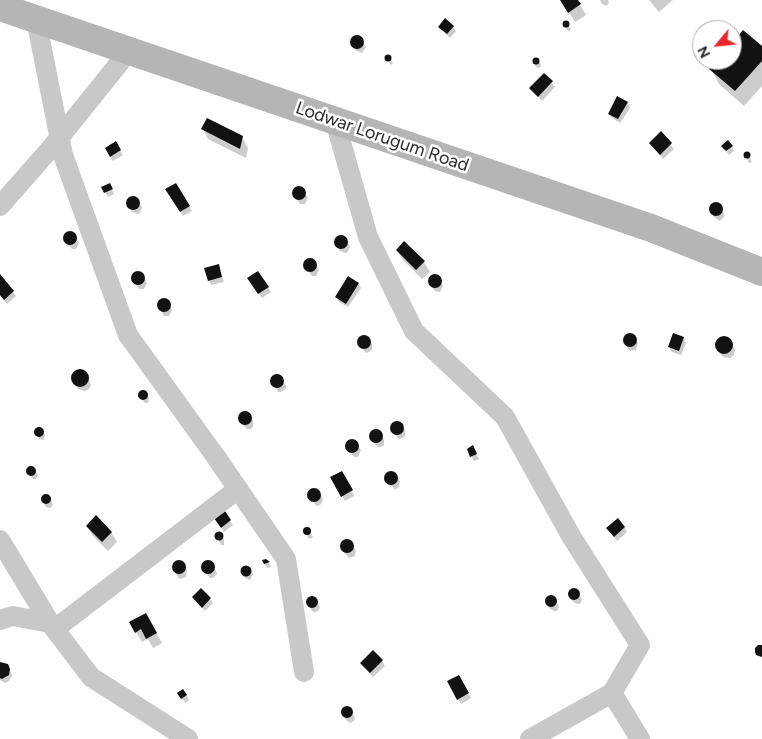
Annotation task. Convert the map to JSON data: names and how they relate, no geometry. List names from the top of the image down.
{
  "streets": {
    "main road": ["Lodwar Lorugum Road"]
  },
  "north": "bottom left"
}
